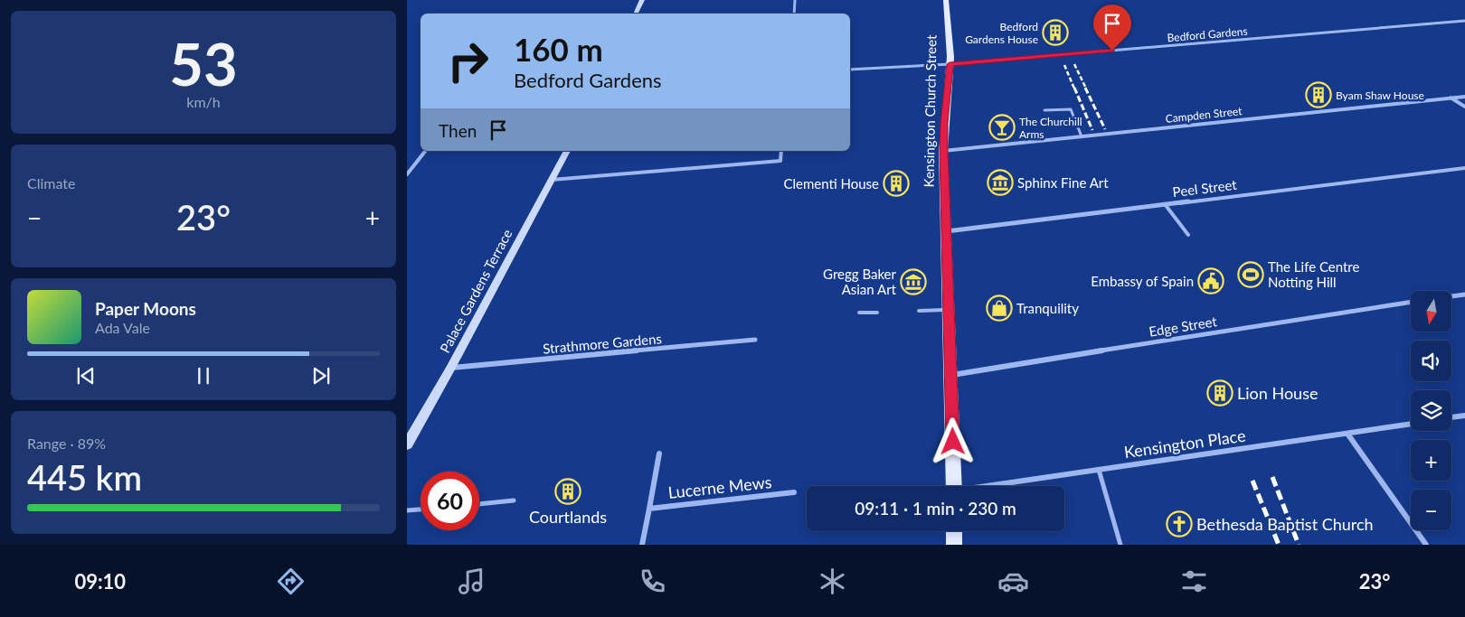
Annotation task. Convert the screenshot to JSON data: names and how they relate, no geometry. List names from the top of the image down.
{
  "streets": {
    "main road": ["Kensington Church Street", "Palace Gardens Terrace"],
    "street": [
      "Bedford Gardens",
      "Campden Street",
      "Peel Street",
      "Edge Street",
      "Strathmore Gardens",
      "Kensington Place",
      "Lucerne Mews"
    ]
  },
  "crossings": [
    ["Bedford Gardens", "Kensington Church Street"],
    ["Kensington Church Street", "Campden Street"],
    ["Kensington Church Street", "Peel Street"],
    ["Kensington Church Street", "Edge Street"],
    ["Palace Gardens Terrace", "Strathmore Gardens"]
  ],
  "places": {
    "building": [
      "Bedford Gardens House",
      "Byam Shaw House",
      "Clementi House",
      "Lion House",
      "Courtlands"
    ],
    "bar": ["The Churchill Arms"],
    "museum": ["Sphinx Fine Art", "Gregg Baker Asian Art"],
    "sports": ["The Life Centre Notting Hill"],
    "public building": ["Embassy of Spain"],
    "shop": ["Tranquility"],
    "church": ["Bethesda Baptist Church"]
  },
  "north": "bottom",
  "page": {
    "tile": [
      ["53", "km/h"],
      "Climate",
      ["Range · 89%", "445 km"]
    ],
    "turn": ["160 m", "Bedford Gardens"],
    "then": "Then",
    "heat": ["−", "23°", "+"],
    "song": ["Paper Moons", "Ada Vale"],
    "map_buttons": ["+", "−"],
    "limit": "60",
    "trip": "09:11 · 1 min · 230 m",
    "tabs": ["09:10", "23°"]
  }
}
